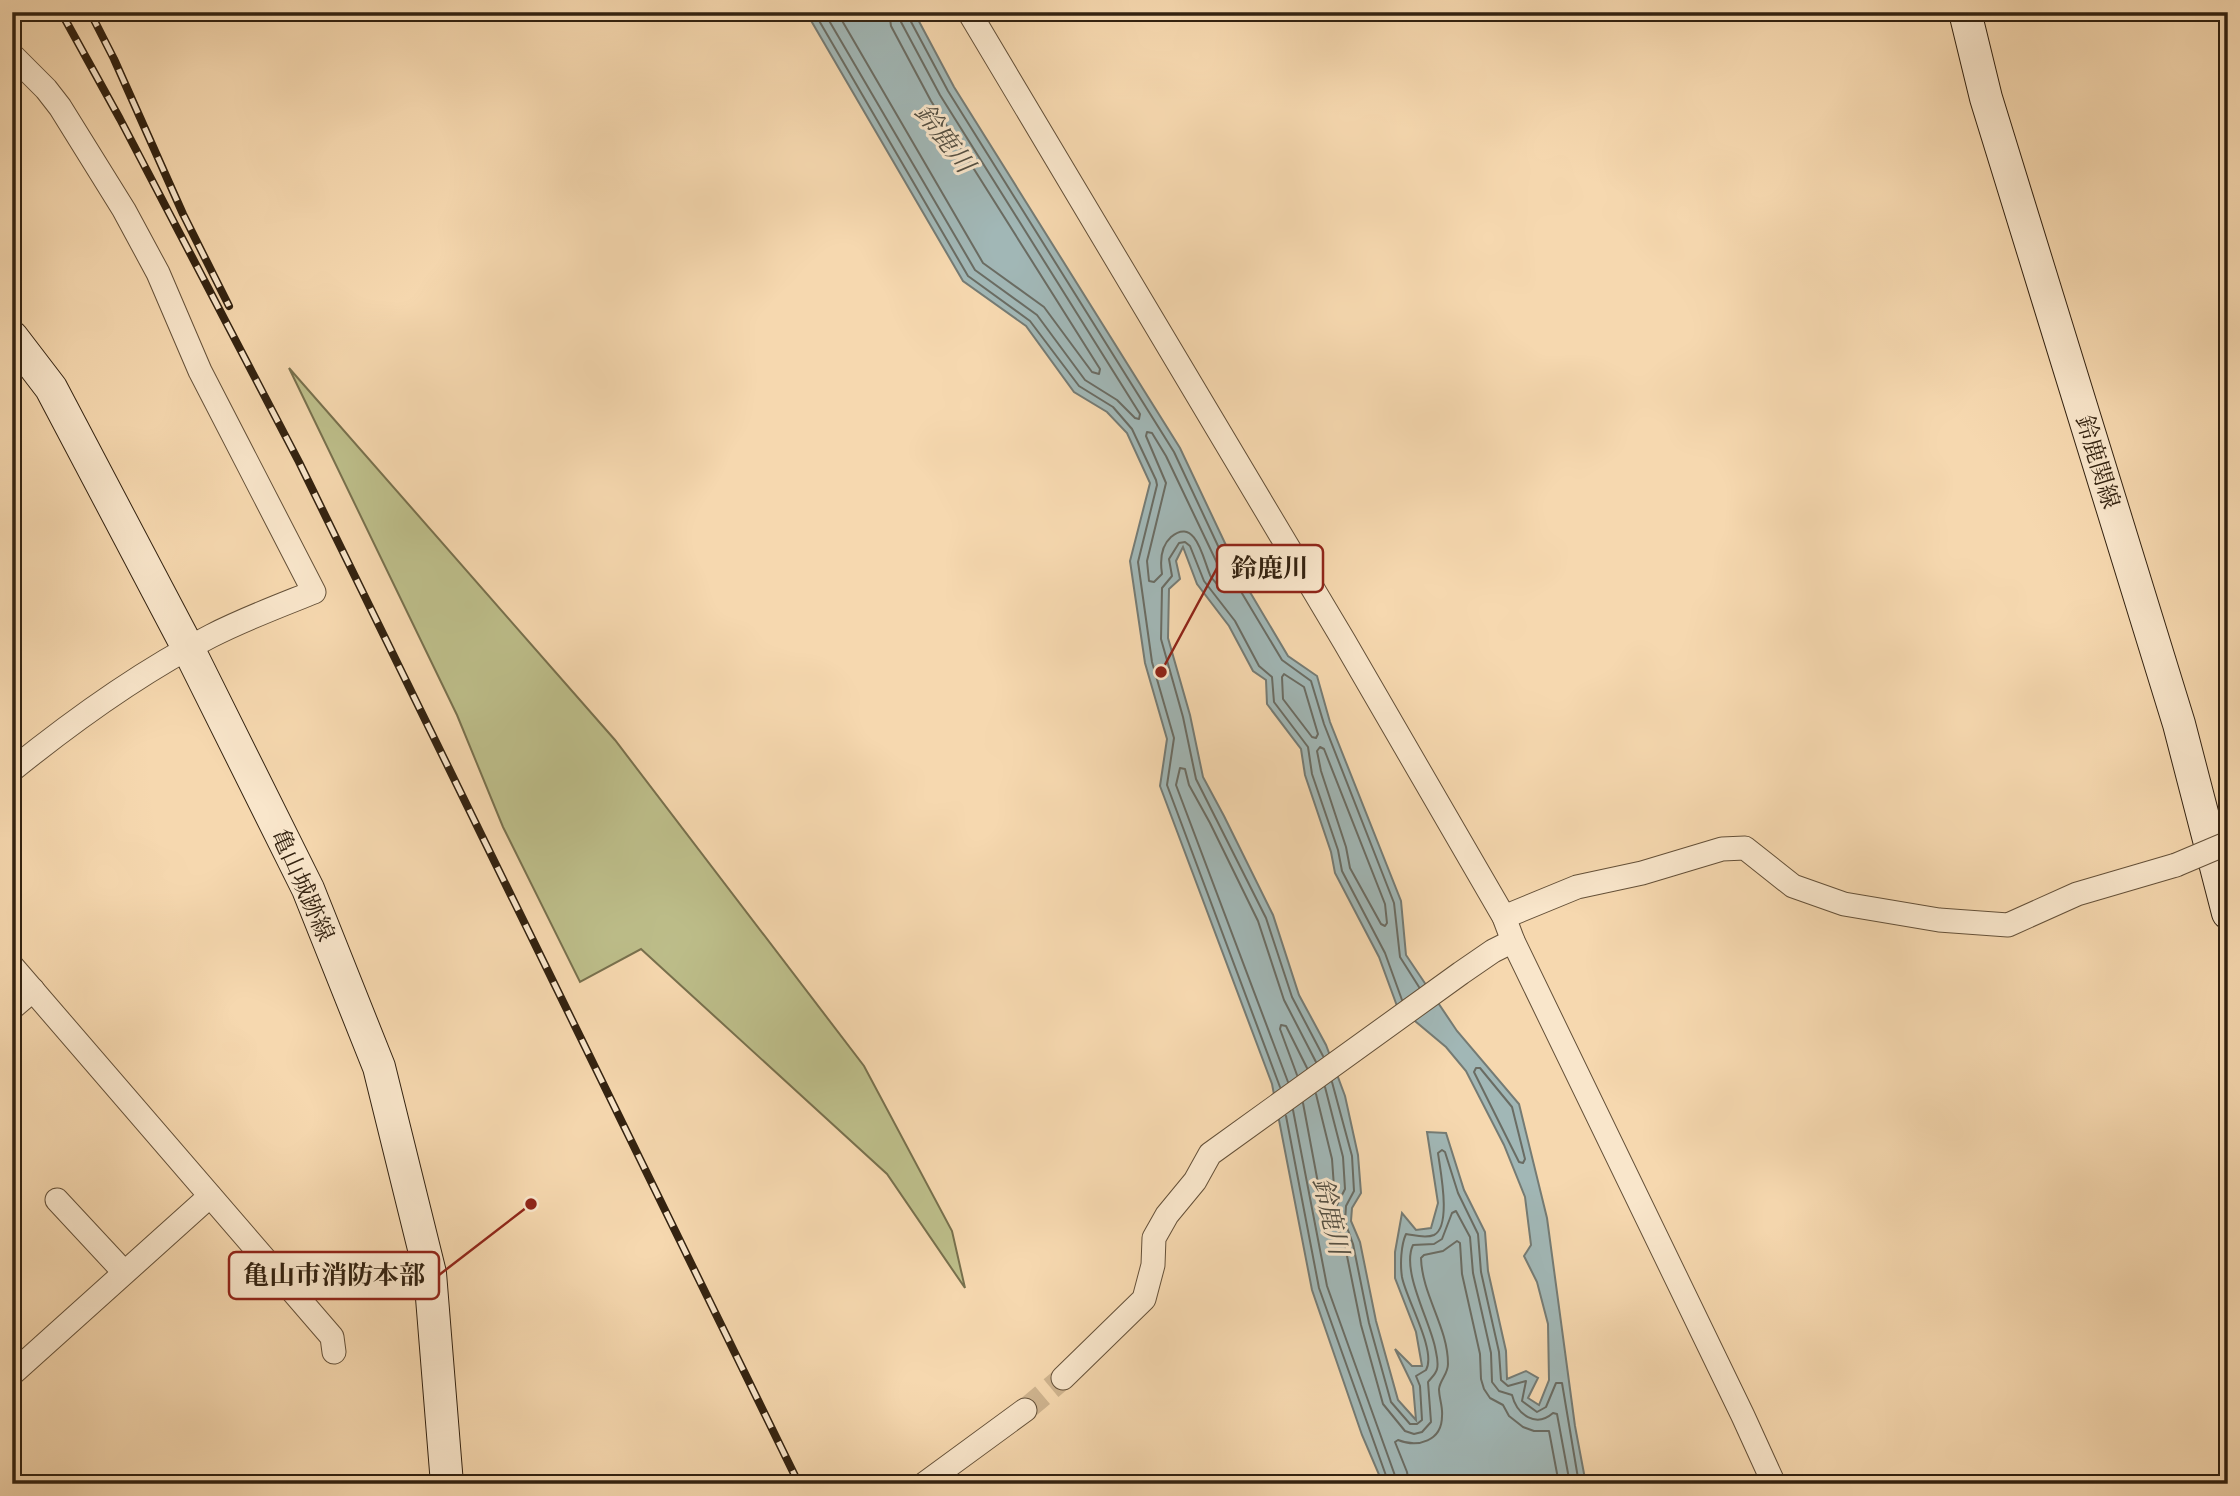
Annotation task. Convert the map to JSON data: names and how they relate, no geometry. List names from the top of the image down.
{
  "streets": {
    "main road": ["鈴鹿関線", "亀山城跡線"]
  },
  "water": ["鈴鹿川"],
  "places": ["鈴鹿川", "亀山市消防本部"]
}
